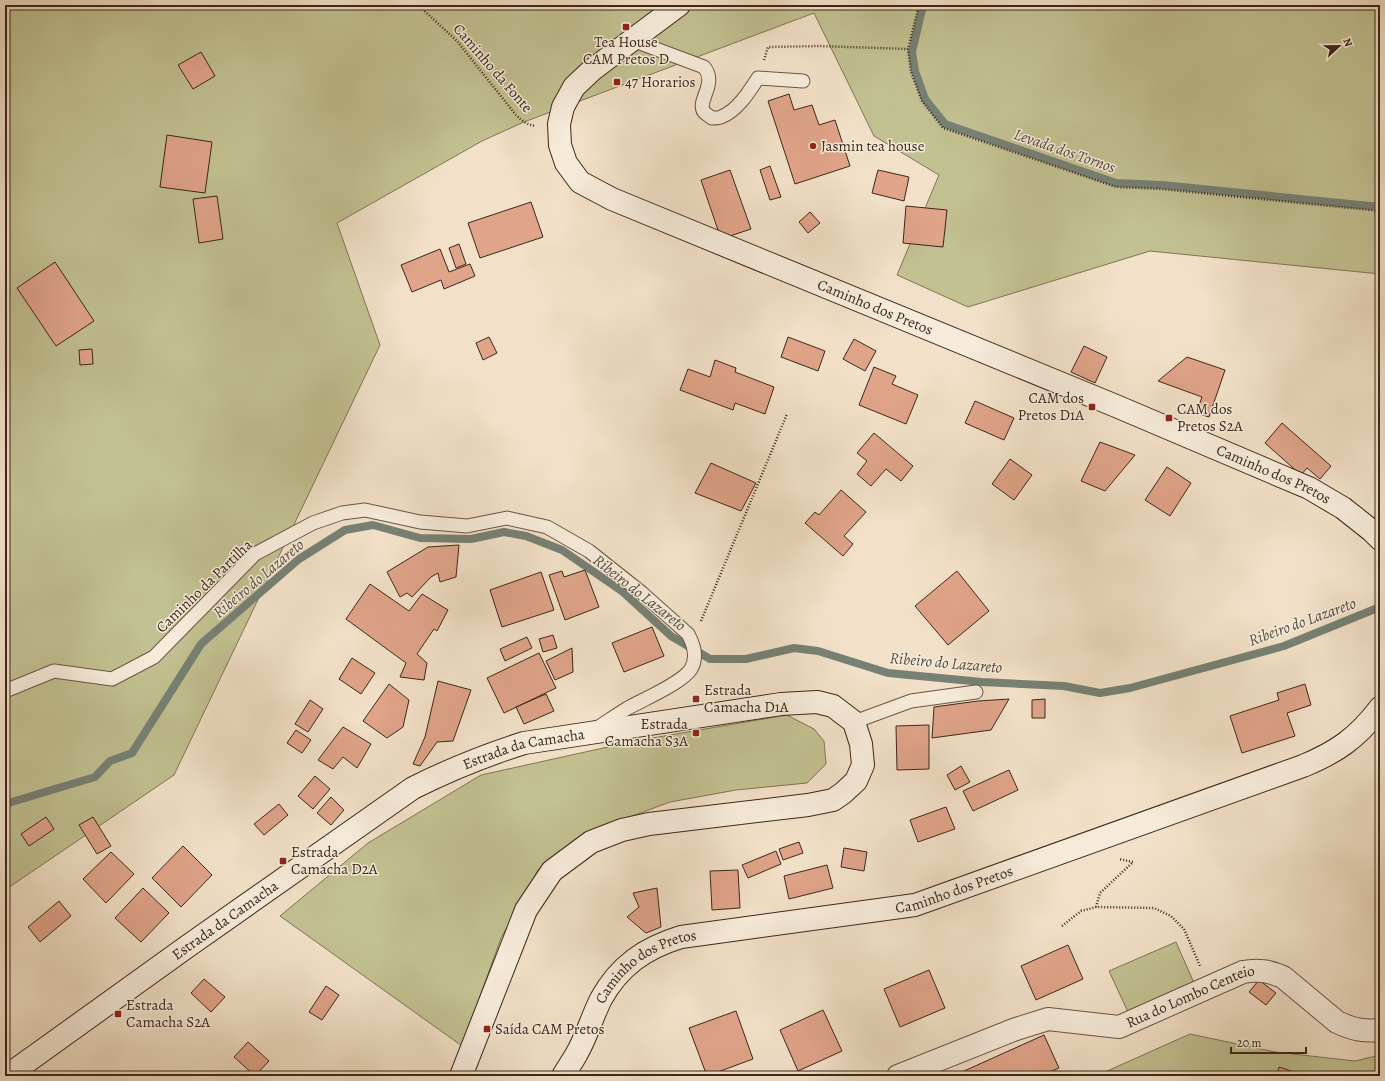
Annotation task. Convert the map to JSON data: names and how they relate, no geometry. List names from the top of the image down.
{
  "streets": {
    "main road": ["Caminho dos Pretos", "Estrada da Camacha", "Rua do Lombo Centeio"],
    "lane": ["Caminho da Partilha"],
    "path": ["Caminho da Fonte"]
  },
  "crossings": [
    ["Caminho da Fonte", "Caminho dos Pretos"],
    ["Caminho da Partilha", "Estrada da Camacha"]
  ],
  "water": ["Levada dos Tornos", "Ribeiro do Lazareto"],
  "places": {
    "transit": [
      "Tea House CAM Pretos D",
      "47 Horarios",
      "CAM dos Pretos D1A",
      "CAM dos Pretos S2A",
      "Estrada Camacha D1A",
      "Estrada Camacha S3A",
      "Estrada Camacha D2A",
      "Estrada Camacha S2A",
      "Saída CAM Pretos"
    ],
    "other": ["Jasmin tea house"]
  },
  "scale_bar": "20 m",
  "north": "right"
}
